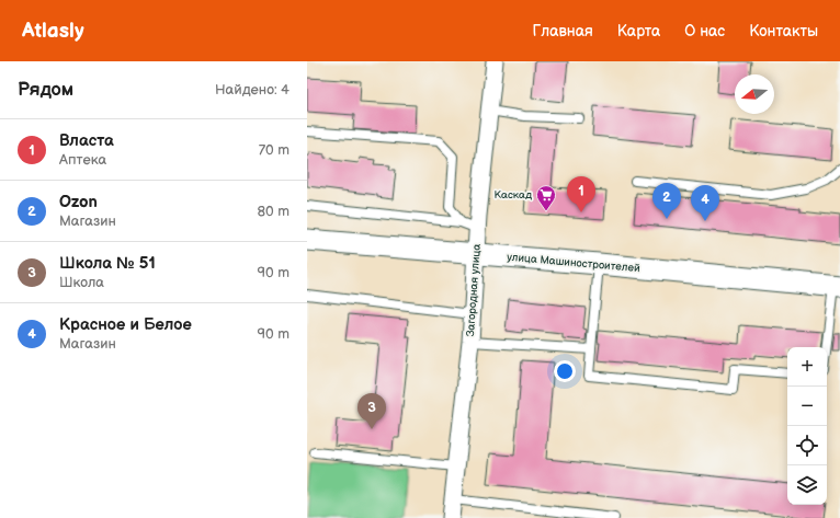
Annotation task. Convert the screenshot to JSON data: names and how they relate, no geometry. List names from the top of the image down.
{
  "streets": {
    "street": ["улица Машиностроителей", "Загородная улица"]
  },
  "crossings": [
    ["улица Машиностроителей", "Загородная улица"]
  ],
  "places": {
    "supermarket": ["Каскад"]
  },
  "north": "left",
  "page": {
    "header": "Atlasly",
    "nav": [
      "Главная",
      "Карта",
      "О нас",
      "Контакты"
    ],
    "heading": ["Рядом", "Найдено: 4"],
    "list": [
      {
        "mark": "1",
        "name": "Власта",
        "note": "Аптека",
        "value": "70 m"
      },
      {
        "mark": "2",
        "name": "Ozon",
        "note": "Магазин",
        "value": "80 m"
      },
      {
        "mark": "3",
        "name": "Школа № 51",
        "note": "Школа",
        "value": "90 m"
      },
      {
        "mark": "4",
        "name": "Красное и Белое",
        "note": "Магазин",
        "value": "90 m"
      }
    ],
    "pins": [
      "1",
      "2",
      "4",
      "3"
    ],
    "map_buttons": ["+", "−"]
  }
}
